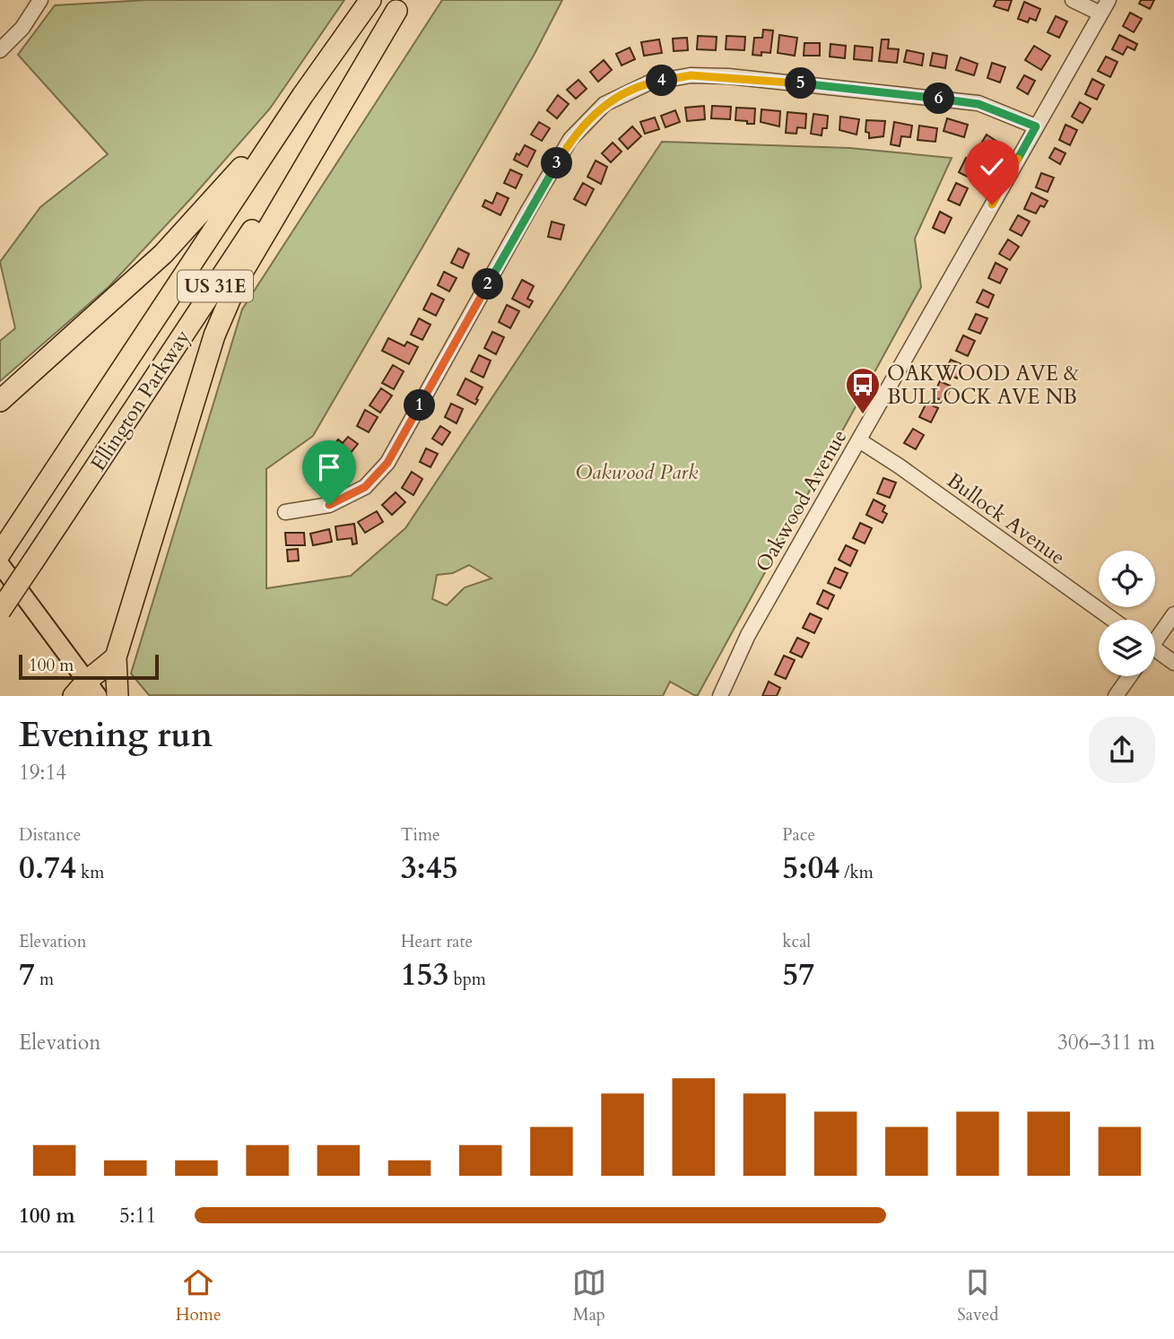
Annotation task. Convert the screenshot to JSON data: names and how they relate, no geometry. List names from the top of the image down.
{
  "streets": {
    "highway": ["US 31E", "Ellington Parkway"],
    "street": ["Oakwood Avenue", "Bullock Avenue"]
  },
  "crossings": [
    ["Oakwood Avenue", "Bullock Avenue"]
  ],
  "parks": ["Oakwood Park"],
  "places": {
    "bus stop": ["OAKWOOD AVE & BULLOCK AVE NB"]
  },
  "scale_bar": "100 m",
  "page": {
    "pins": [
      "4",
      "5",
      "6",
      "3",
      "2",
      "1"
    ],
    "scale": "100 m",
    "heading": ["Evening run", "19:14"],
    "stats": [
      ["Distance", "0.74 km"],
      ["Time", "3:45"],
      ["Pace", "5:04 /km"],
      ["Elevation", "7 m"],
      ["Heart rate", "153 bpm"],
      ["kcal", "57"]
    ],
    "chart": ["Elevation", "306–311 m"],
    "list": [
      {
        "name": "100 m",
        "note": "5:11"
      }
    ],
    "tabs": ["Home", "Map", "Saved"]
  }
}
